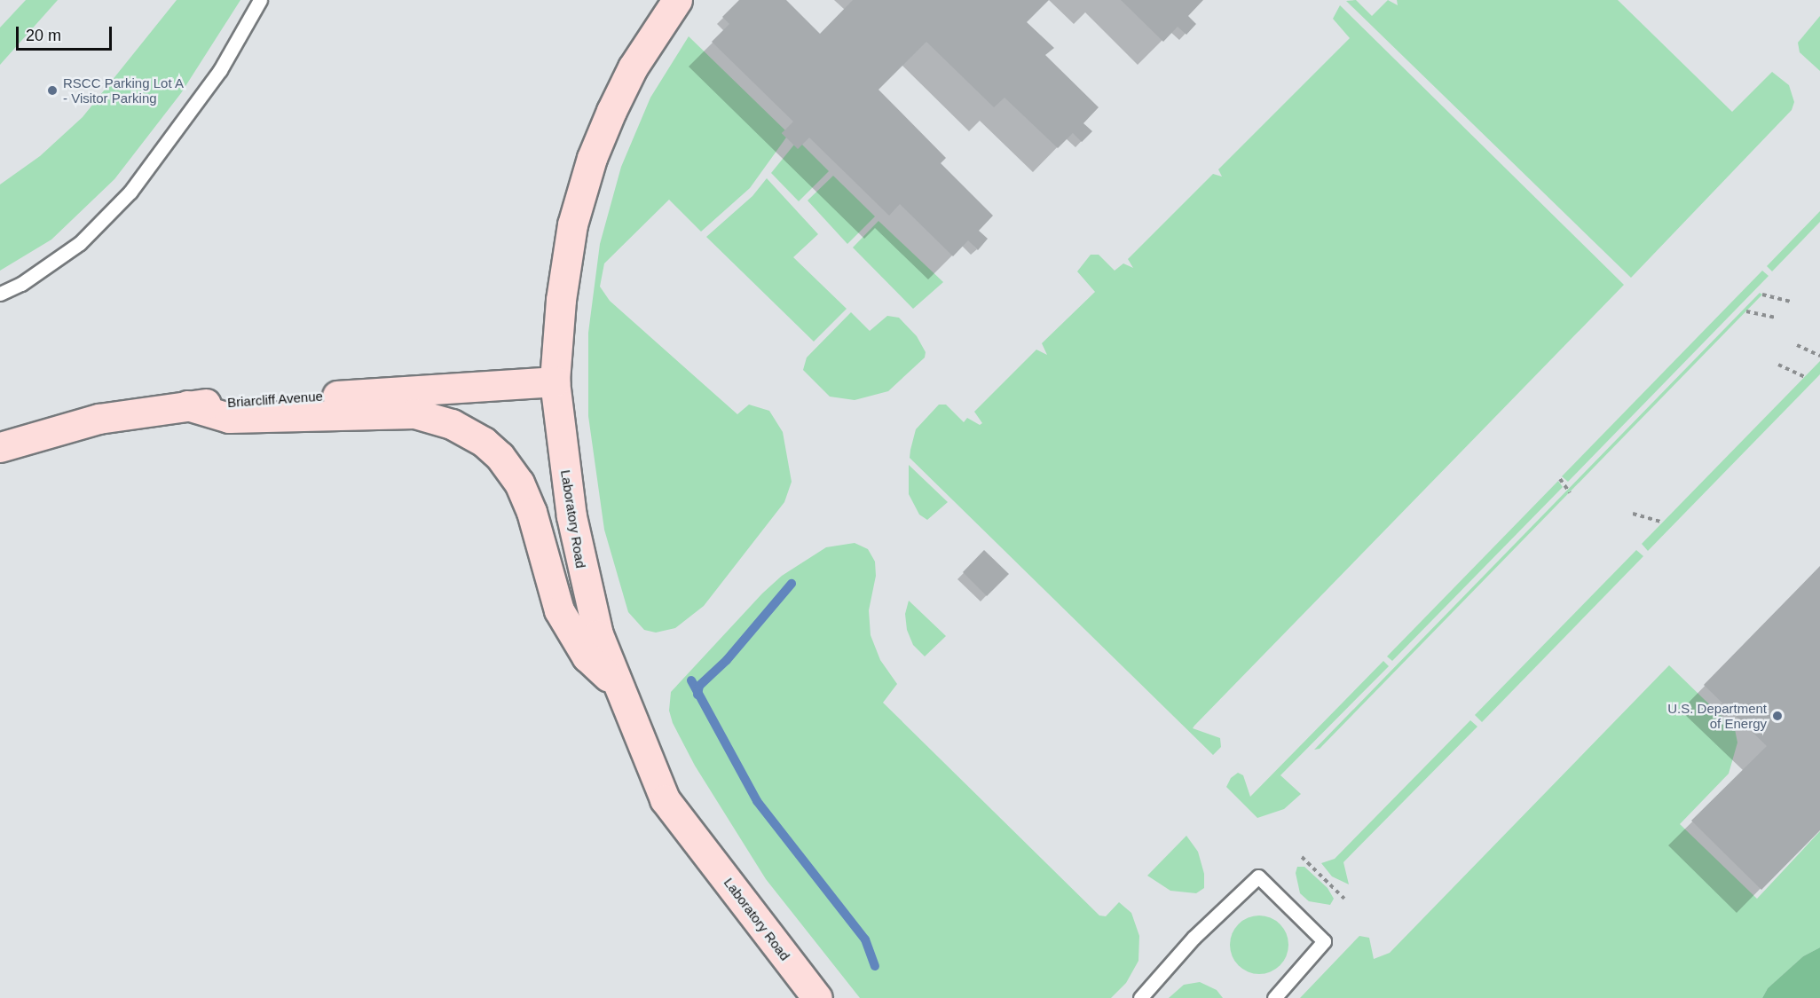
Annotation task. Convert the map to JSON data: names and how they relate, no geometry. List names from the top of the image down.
{
  "streets": {
    "street": ["Briarcliff Avenue", "Laboratory Road"]
  },
  "crossings": [
    ["Briarcliff Avenue", "Laboratory Road"]
  ],
  "places": ["RSCC Parking Lot A - Visitor Parking", "U.S. Department of Energy"],
  "scale_bar": "20 m"
}
